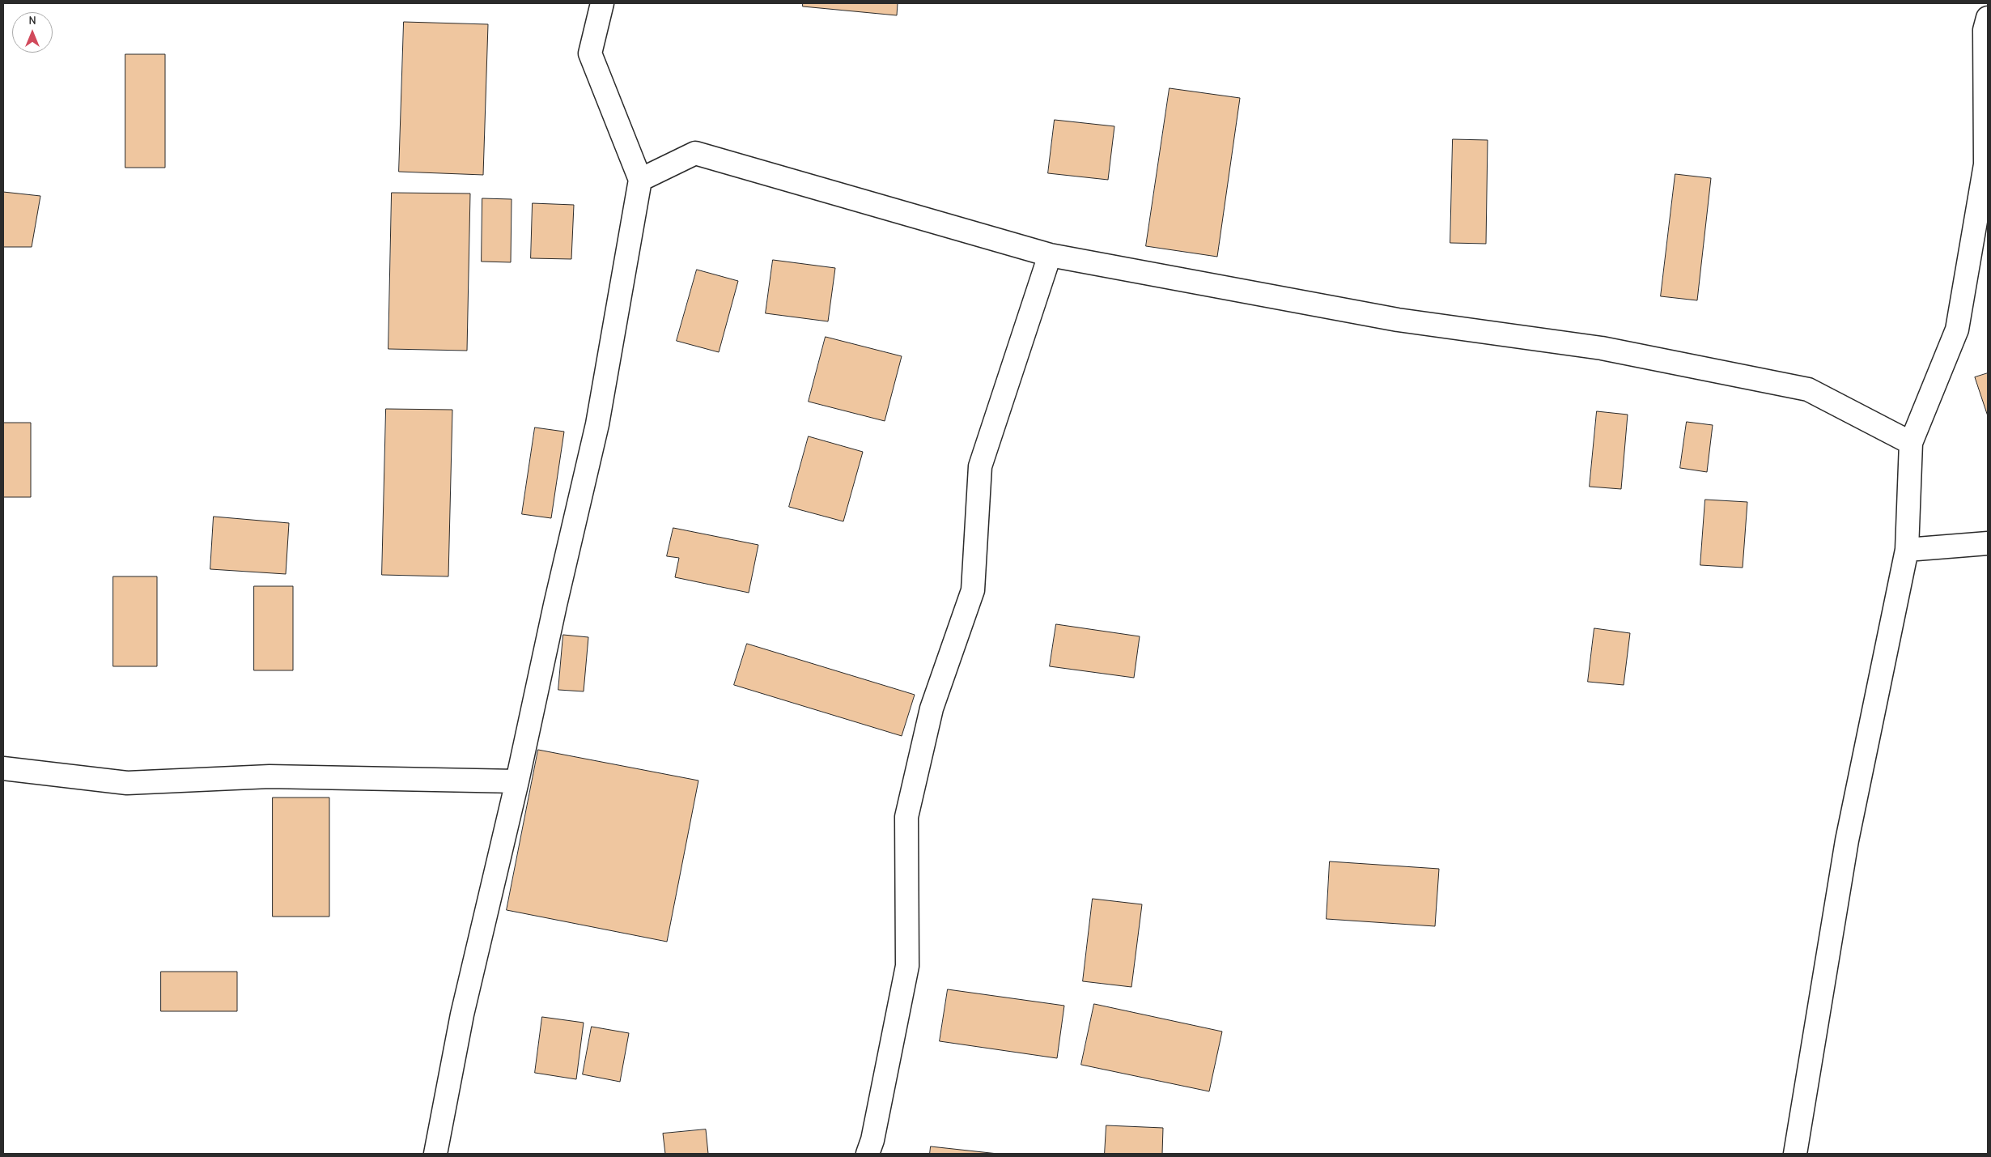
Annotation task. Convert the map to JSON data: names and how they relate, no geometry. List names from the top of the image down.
{
  "north": "top"
}
